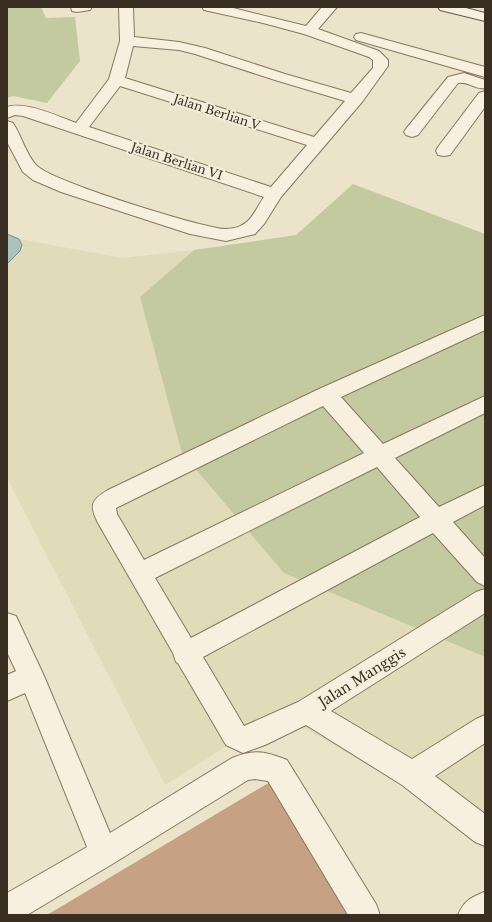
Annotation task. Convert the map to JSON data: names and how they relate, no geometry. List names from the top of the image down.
{
  "streets": {
    "street": ["Jalan Berlian V", "Jalan Berlian VI", "Jalan Manggis"]
  }
}
